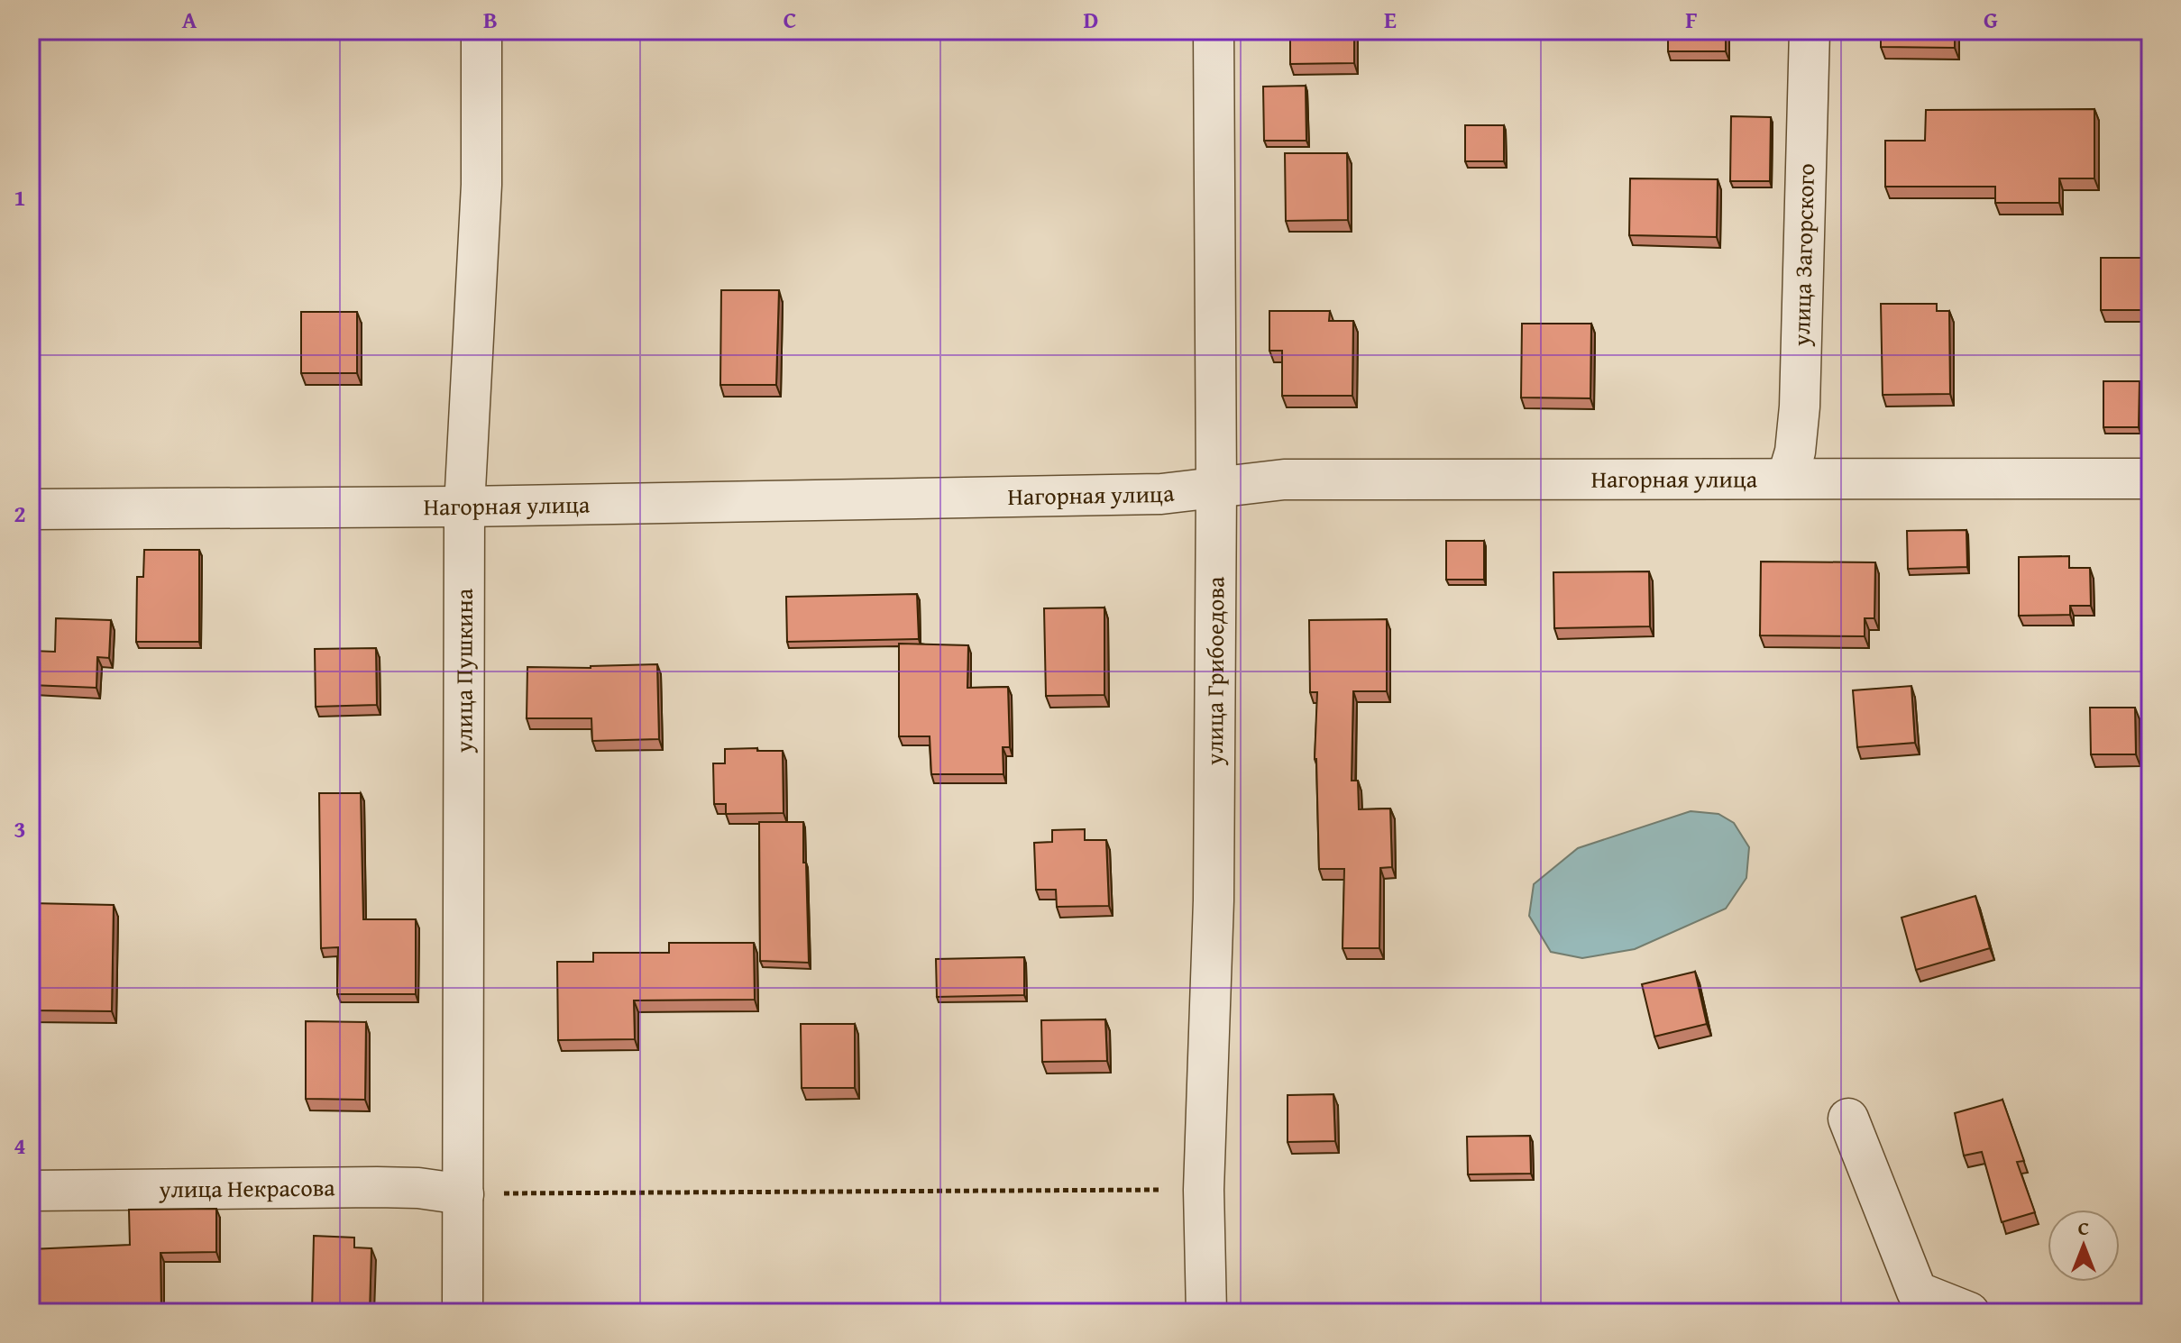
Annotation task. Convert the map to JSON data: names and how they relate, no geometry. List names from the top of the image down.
{
  "streets": {
    "street": [
      "улица Загорского",
      "Нагорная улица",
      "улица Пушкина",
      "улица Грибоедова",
      "улица Некрасова"
    ]
  },
  "crossings": [
    ["улица Загорского", "Нагорная улица"],
    ["Нагорная улица", "улица Пушкина"],
    ["Нагорная улица", "улица Грибоедова"],
    ["улица Пушкина", "улица Некрасова"]
  ],
  "north": "top",
  "grid": {
    "columns": [
      "A",
      "B",
      "C",
      "D",
      "E",
      "F",
      "G"
    ],
    "rows": [
      "1",
      "2",
      "3",
      "4"
    ]
  }
}
